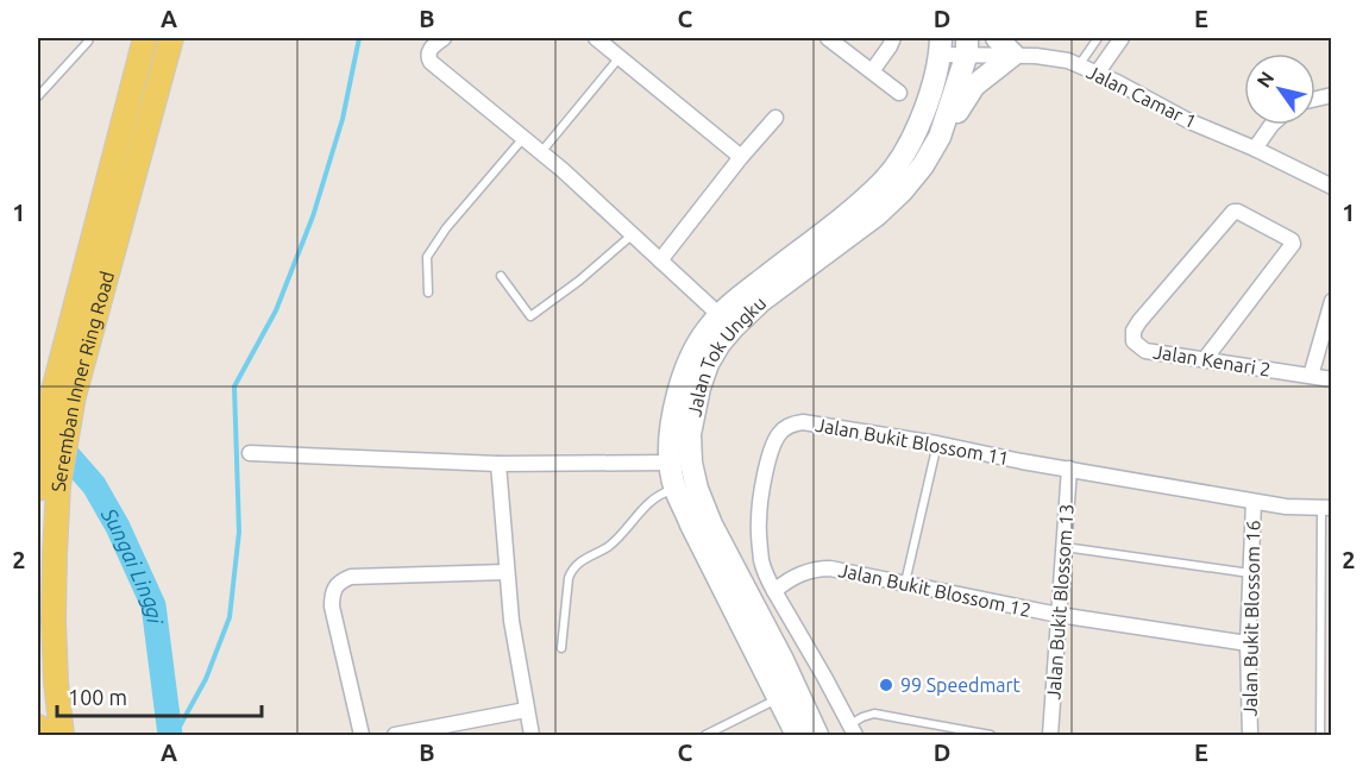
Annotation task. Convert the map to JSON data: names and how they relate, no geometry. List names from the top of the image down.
{
  "streets": {
    "main road": ["Jalan Tok Ungku", "Seremban Inner Ring Road"],
    "street": [
      "Jalan Camar 1",
      "Jalan Kenari 2",
      "Jalan Bukit Blossom 11",
      "Jalan Bukit Blossom 12",
      "Jalan Bukit Blossom 13",
      "Jalan Bukit Blossom 16"
    ]
  },
  "crossings": [
    ["Jalan Camar 1", "Jalan Tok Ungku"],
    ["Jalan Bukit Blossom 11", "Jalan Bukit Blossom 12"],
    ["Jalan Bukit Blossom 11", "Jalan Bukit Blossom 13"],
    ["Jalan Bukit Blossom 11", "Jalan Bukit Blossom 16"],
    ["Jalan Bukit Blossom 12", "Jalan Bukit Blossom 13"],
    ["Jalan Bukit Blossom 12", "Jalan Bukit Blossom 16"]
  ],
  "water": ["Sungai Linggi"],
  "places": ["99 Speedmart"],
  "scale_bar": "100 m",
  "north": "top left",
  "grid": {
    "columns": [
      "A",
      "B",
      "C",
      "D",
      "E"
    ],
    "rows": ["1", "2"]
  }
}
